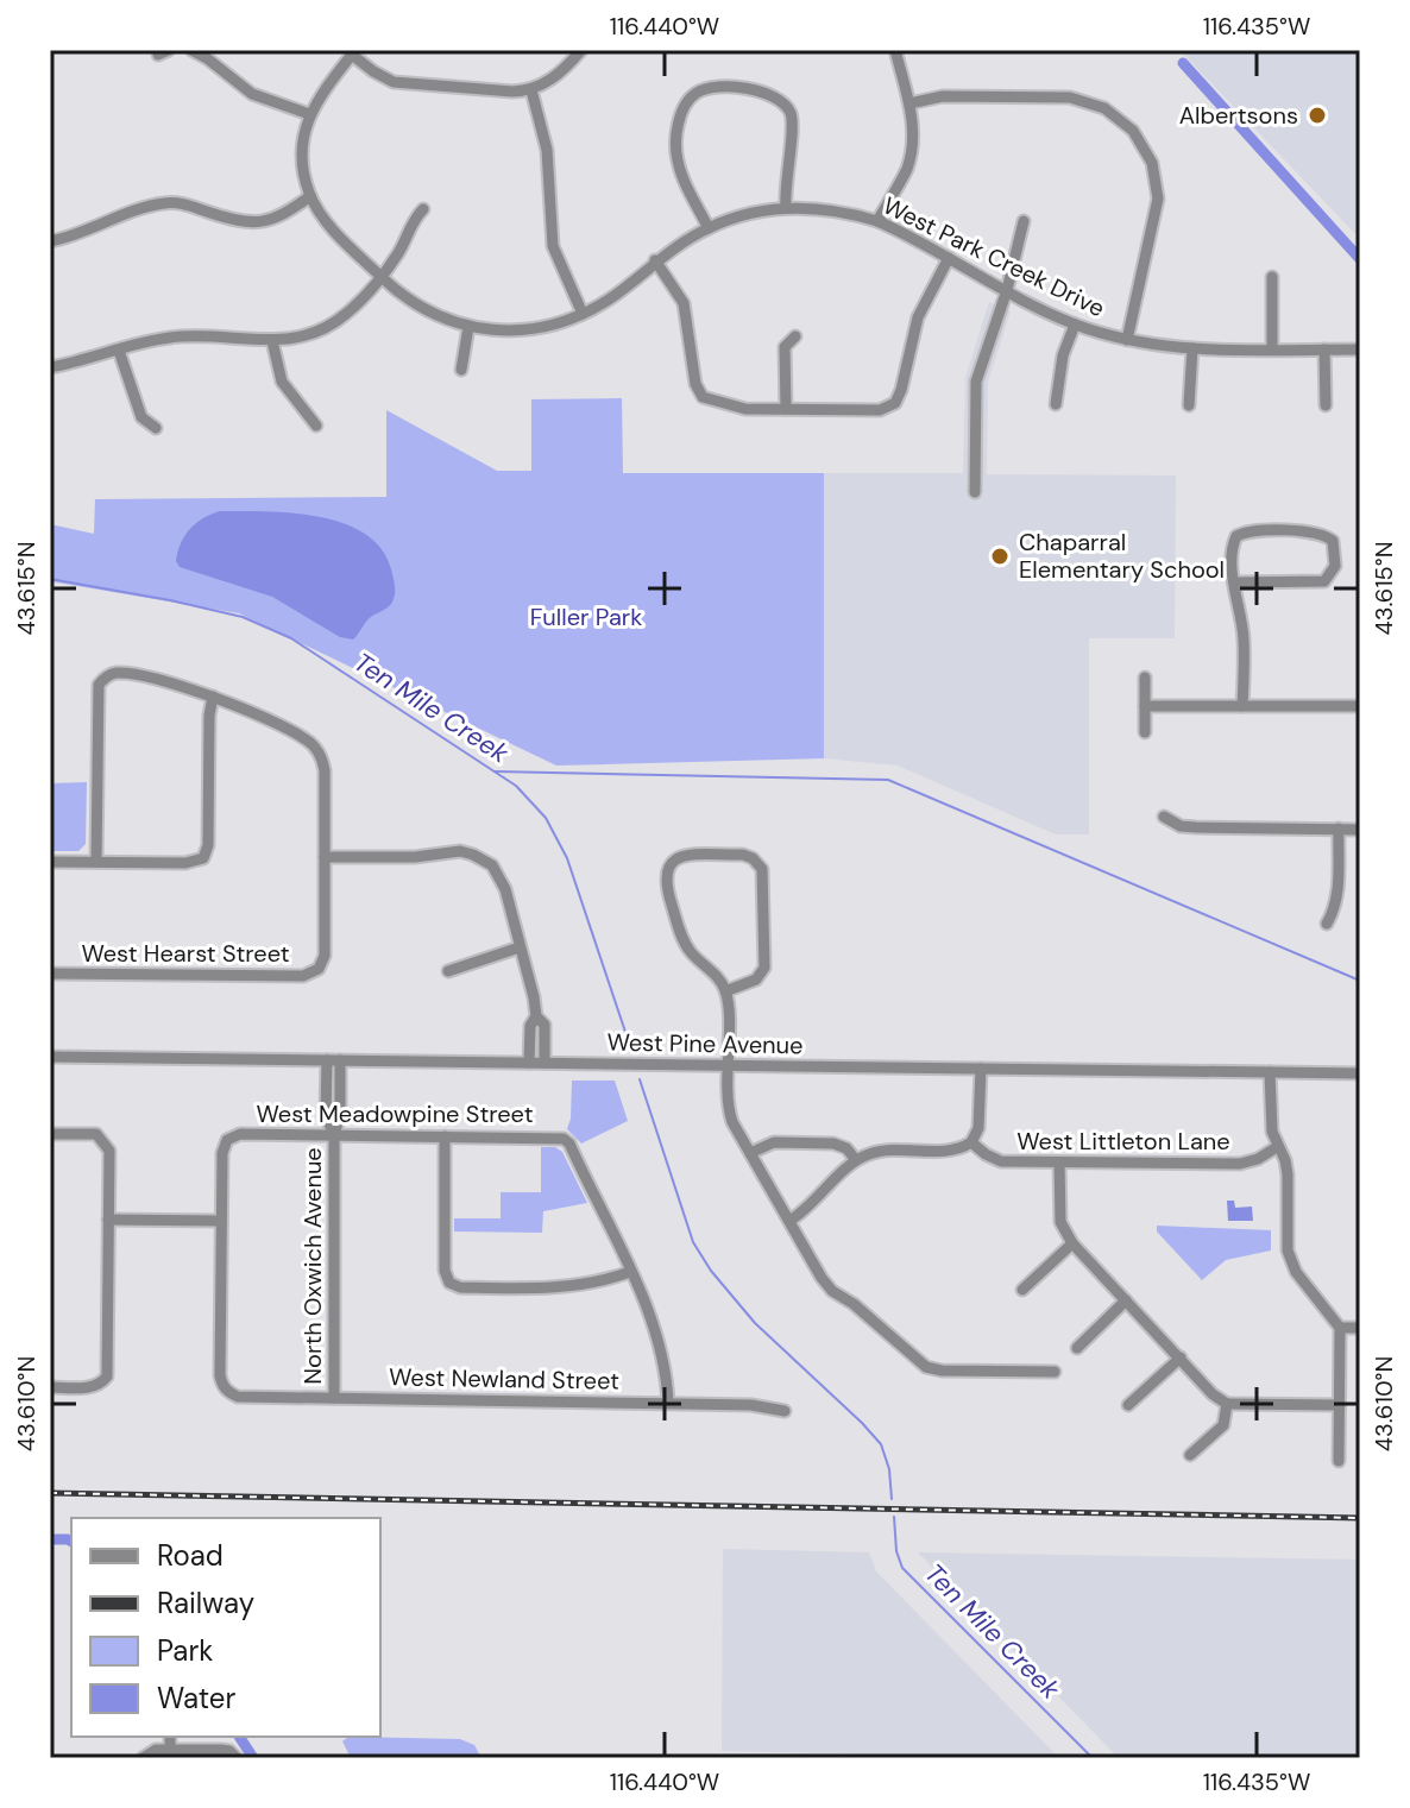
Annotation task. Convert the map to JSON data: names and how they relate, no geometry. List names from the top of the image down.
{
  "streets": {
    "street": [
      "West Park Creek Drive",
      "West Hearst Street",
      "West Pine Avenue",
      "West Meadowpine Street",
      "West Littleton Lane",
      "North Oxwich Avenue",
      "West Newland Street"
    ]
  },
  "crossings": [
    ["West Pine Avenue", "North Oxwich Avenue"],
    ["West Meadowpine Street", "North Oxwich Avenue"],
    ["West Meadowpine Street", "West Newland Street"],
    ["North Oxwich Avenue", "West Newland Street"]
  ],
  "water": ["Ten Mile Creek"],
  "parks": ["Fuller Park"],
  "places": ["Albertsons", "Chaparral Elementary School"],
  "legend": [
    "Road",
    "Railway",
    "Park",
    "Water"
  ],
  "coordinates": [
    "116.440°W",
    "116.435°W",
    "43.615°N",
    "43.610°N"
  ]
}
